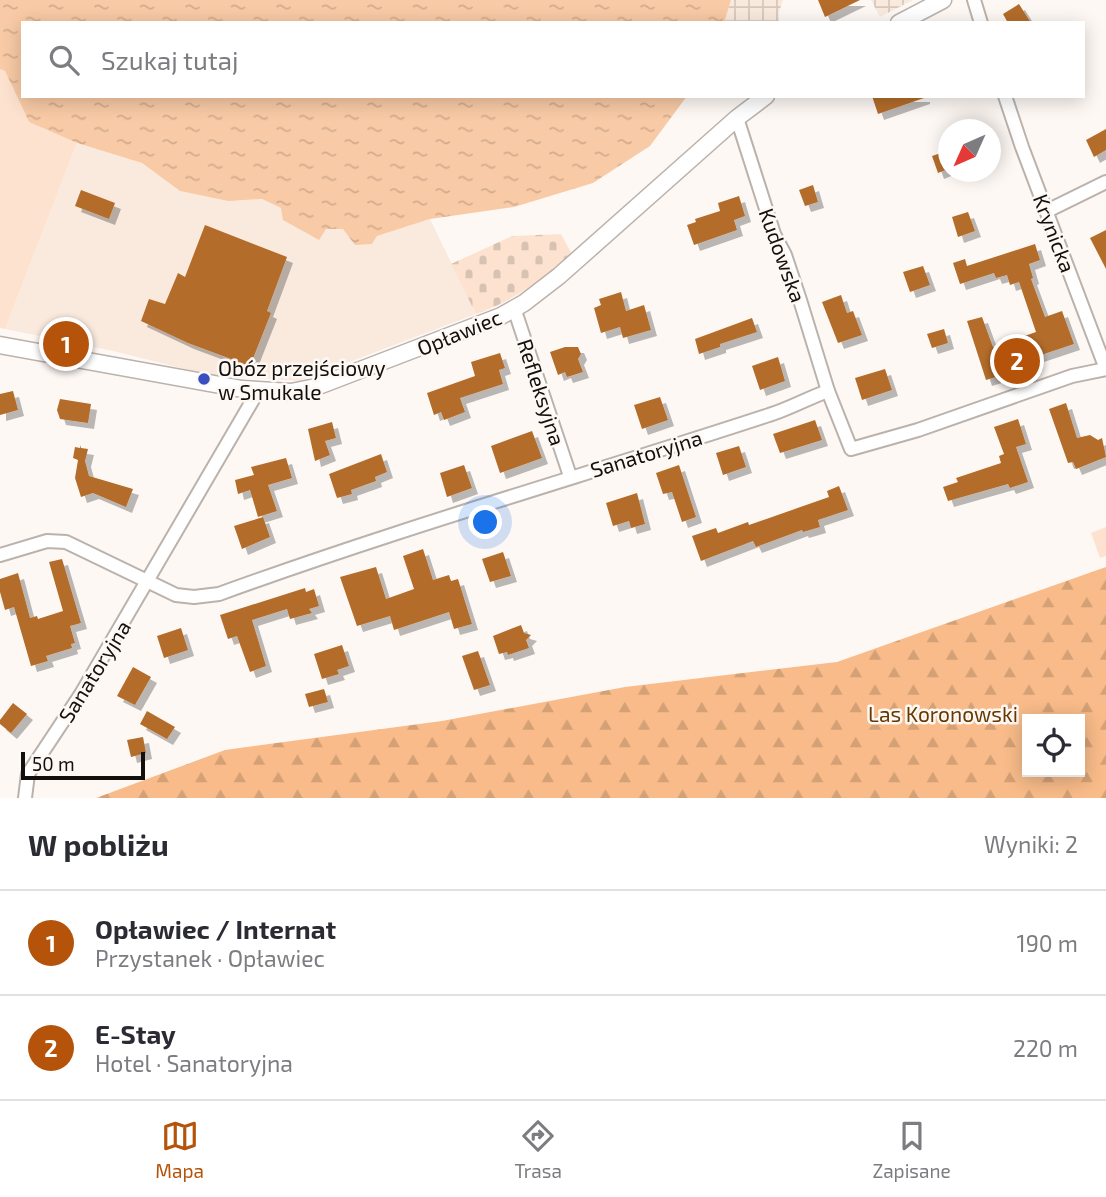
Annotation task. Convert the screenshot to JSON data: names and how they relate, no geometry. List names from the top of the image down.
{
  "streets": {
    "street": [
      "Krynicka",
      "Kudowska",
      "Opławiec",
      "Refleksyjna",
      "Sanatoryjna"
    ]
  },
  "crossings": [
    ["Kudowska", "Opławiec"],
    ["Kudowska", "Sanatoryjna"],
    ["Opławiec", "Refleksyjna"],
    ["Opławiec", "Sanatoryjna"],
    ["Refleksyjna", "Sanatoryjna"]
  ],
  "parks": ["Las Koronowski"],
  "places": ["Obóz przejściowy w Smukale"],
  "scale_bar": "50 m",
  "north": "bottom left",
  "page": {
    "search": "Szukaj tutaj",
    "pins": ["1", "2"],
    "scale": "50 m",
    "heading": ["W pobliżu", "Wyniki: 2"],
    "list": [
      {
        "mark": "1",
        "name": "Opławiec / Internat",
        "note": "Przystanek · Opławiec",
        "value": "190 m"
      },
      {
        "mark": "2",
        "name": "E-Stay",
        "note": "Hotel · Sanatoryjna",
        "value": "220 m"
      }
    ],
    "nav": ["Mapa", "Trasa", "Zapisane"]
  }
}
